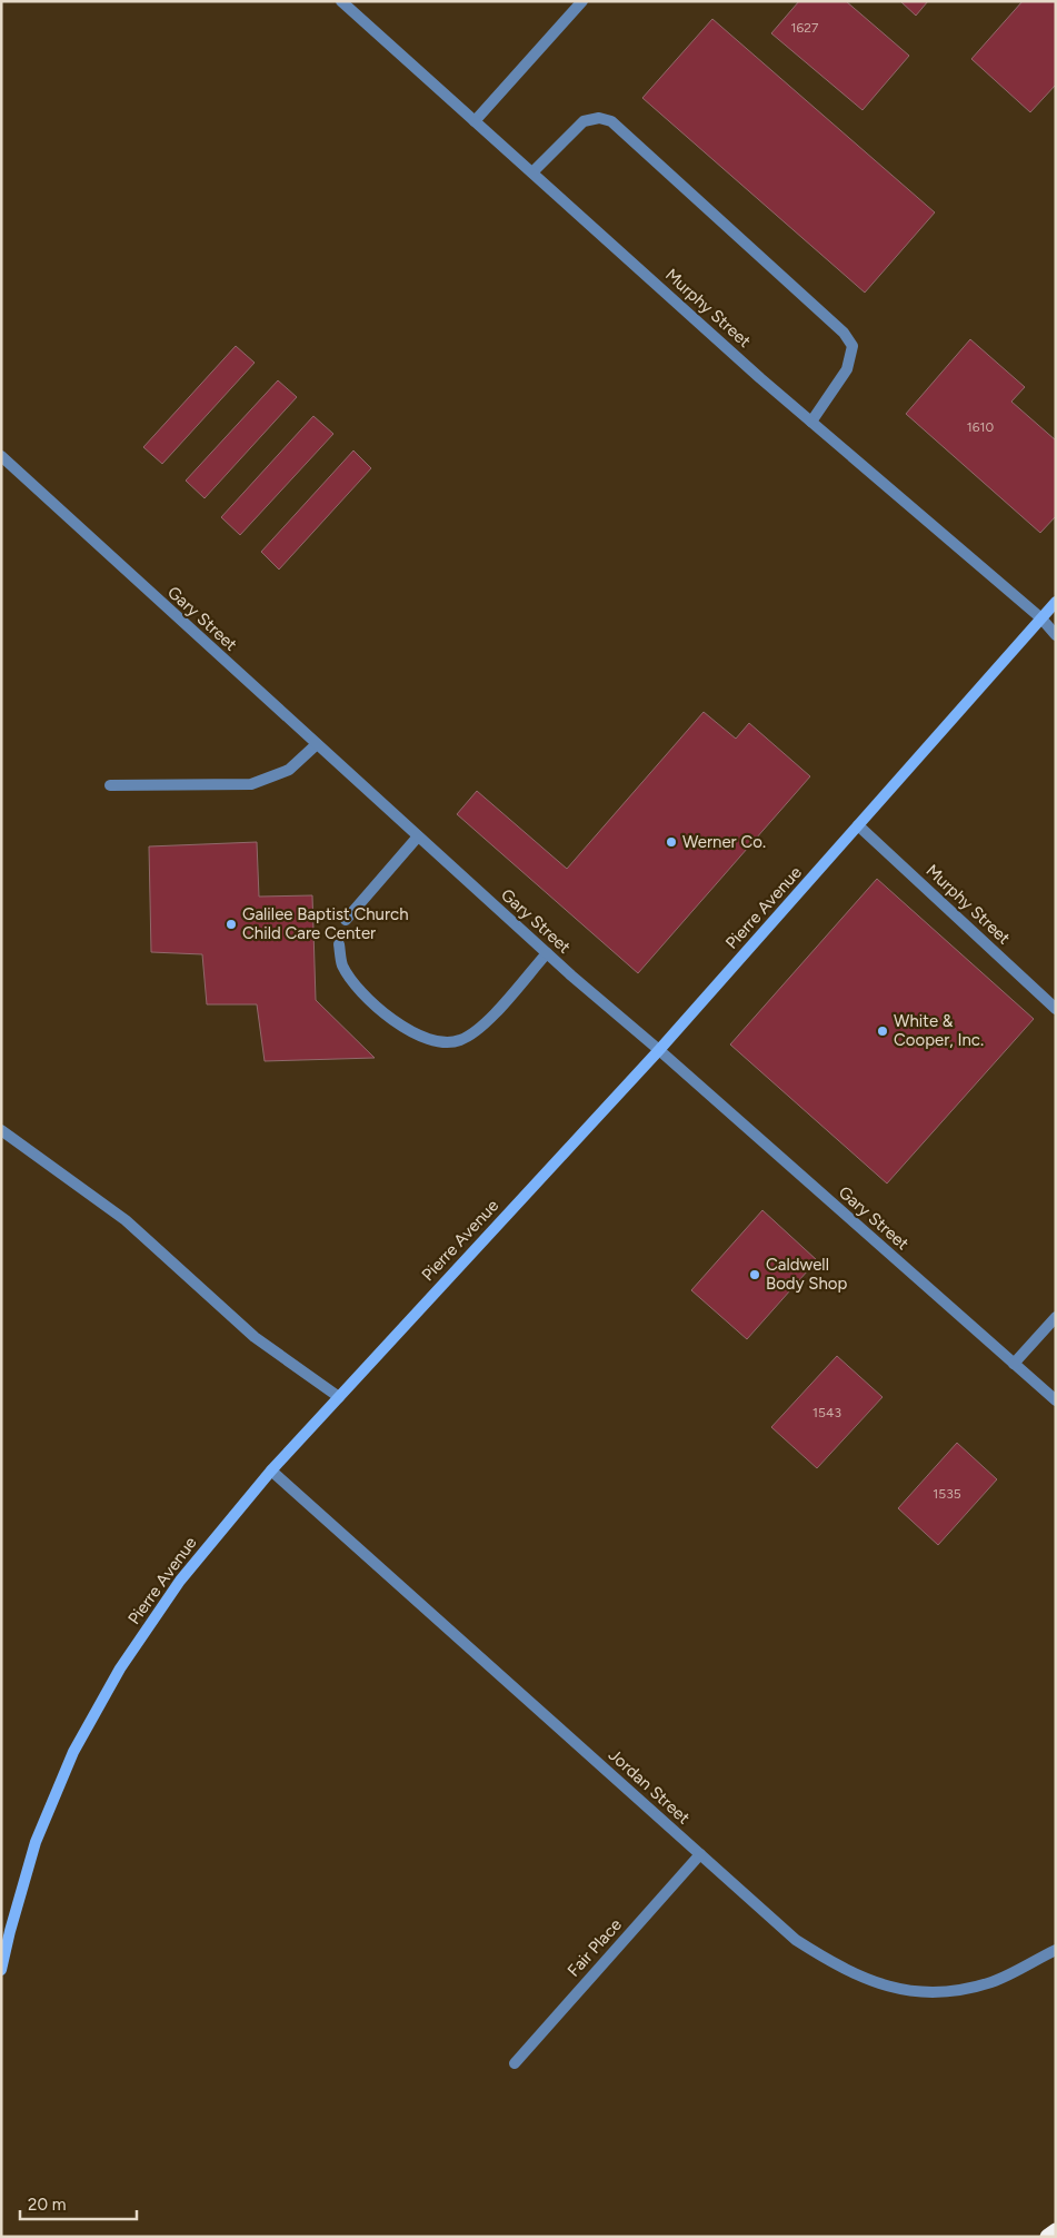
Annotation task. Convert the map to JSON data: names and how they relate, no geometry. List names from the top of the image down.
{
  "streets": {
    "main road": ["Pierre Avenue"],
    "street": [
      "Murphy Street",
      "Gary Street",
      "Jordan Street",
      "Fair Place"
    ]
  },
  "crossings": [
    ["Murphy Street", "Pierre Avenue"],
    ["Gary Street", "Pierre Avenue"],
    ["Pierre Avenue", "Jordan Street"],
    ["Jordan Street", "Fair Place"]
  ],
  "places": [
    "Werner Co.",
    "Galilee Baptist Church Child Care Center",
    "White & Cooper, Inc.",
    "Caldwell Body Shop"
  ],
  "house_numbers": [
    "1627",
    "1610",
    "1543",
    "1535"
  ],
  "scale_bar": "20 m"
}
